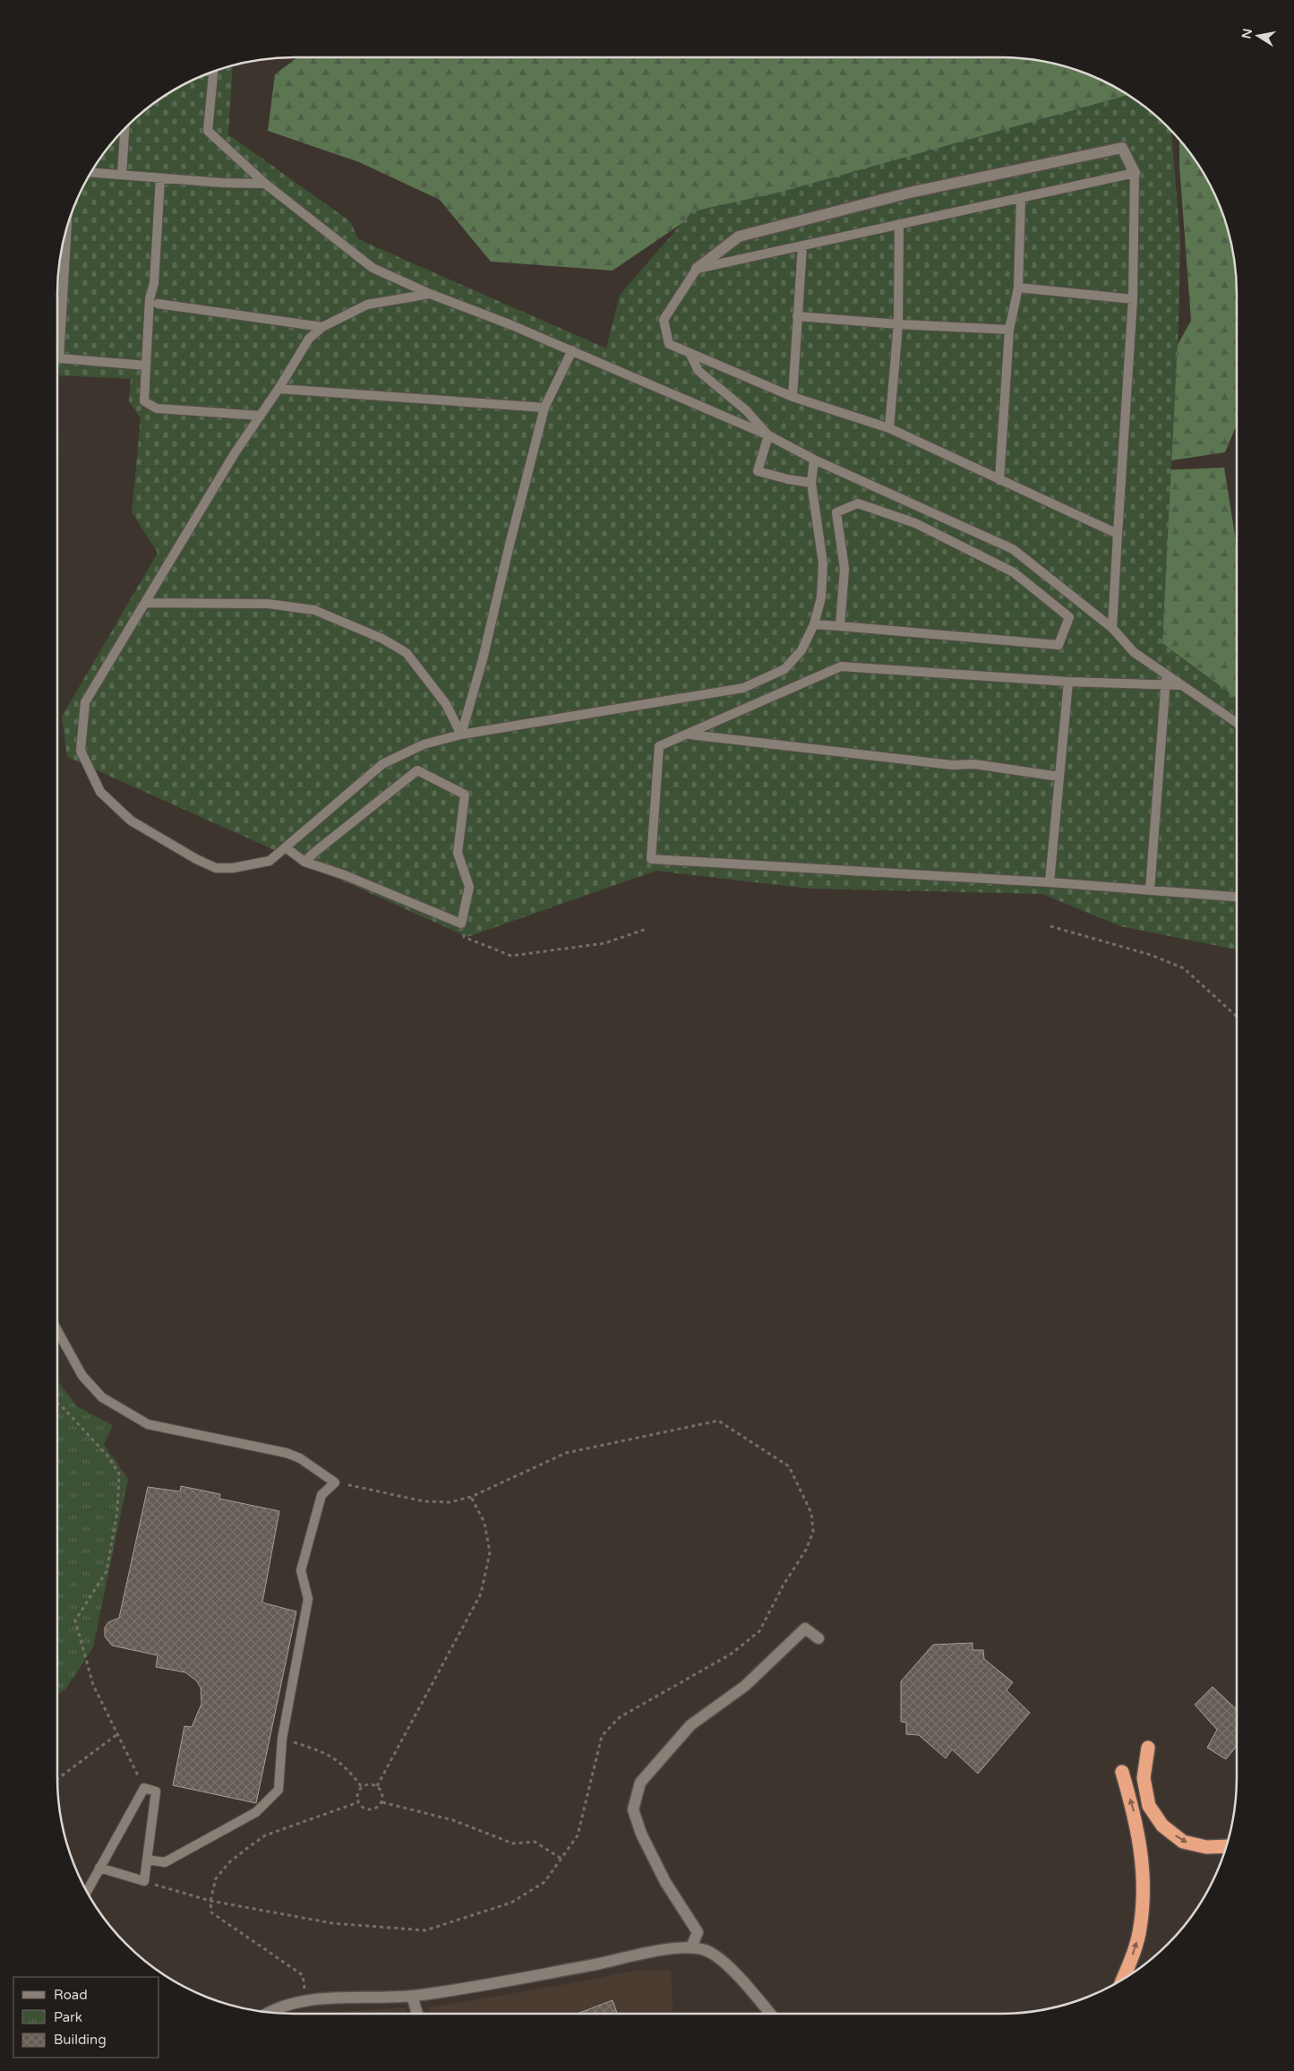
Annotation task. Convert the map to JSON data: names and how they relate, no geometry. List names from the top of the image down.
{
  "legend": ["Road", "Park", "Building"],
  "north": "left"
}
